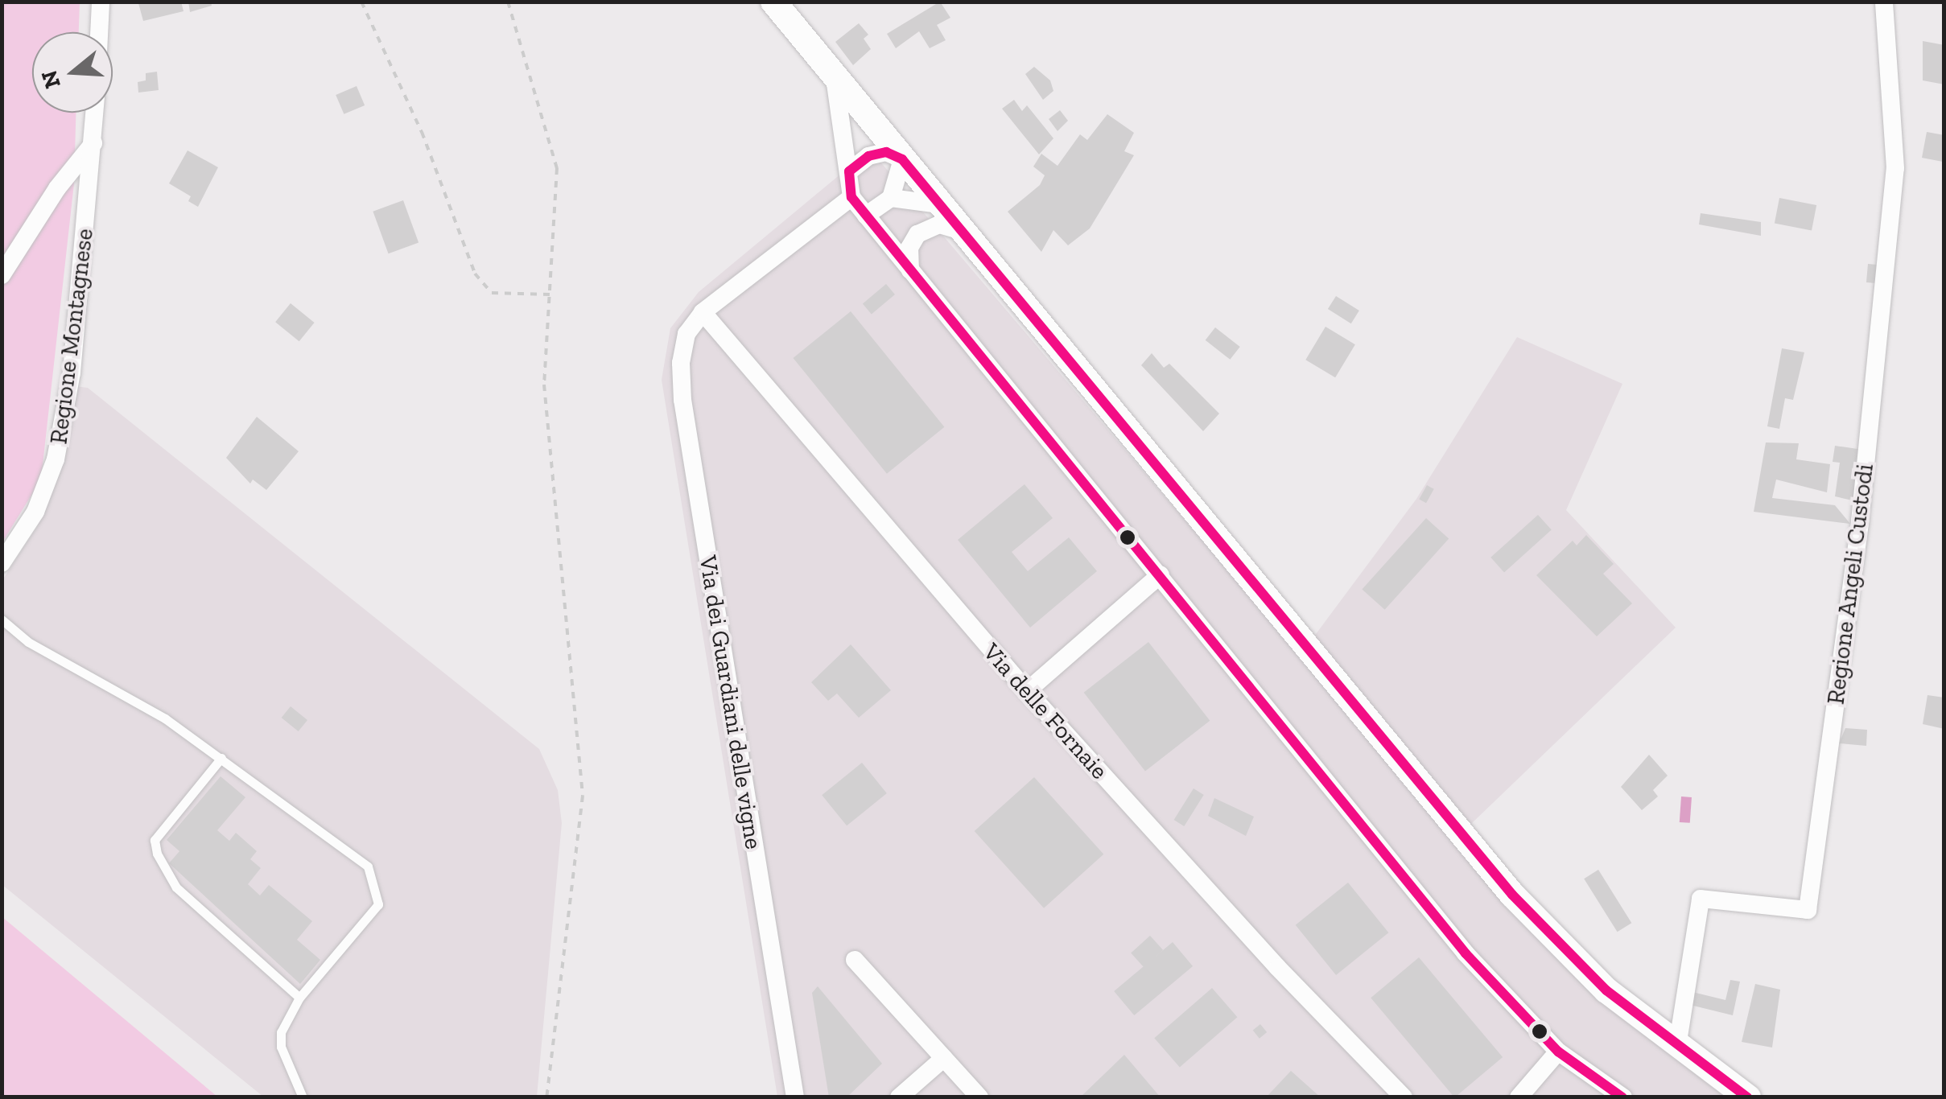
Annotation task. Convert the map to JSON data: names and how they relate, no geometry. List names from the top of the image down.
{
  "streets": {
    "street": [
      "Regione Montagnese",
      "Regione Angeli Custodi",
      "Via dei Guardiani delle vigne",
      "Via delle Fornaie"
    ]
  },
  "crossings": [
    ["Via dei Guardiani delle vigne", "Via delle Fornaie"]
  ],
  "north": "left"
}
